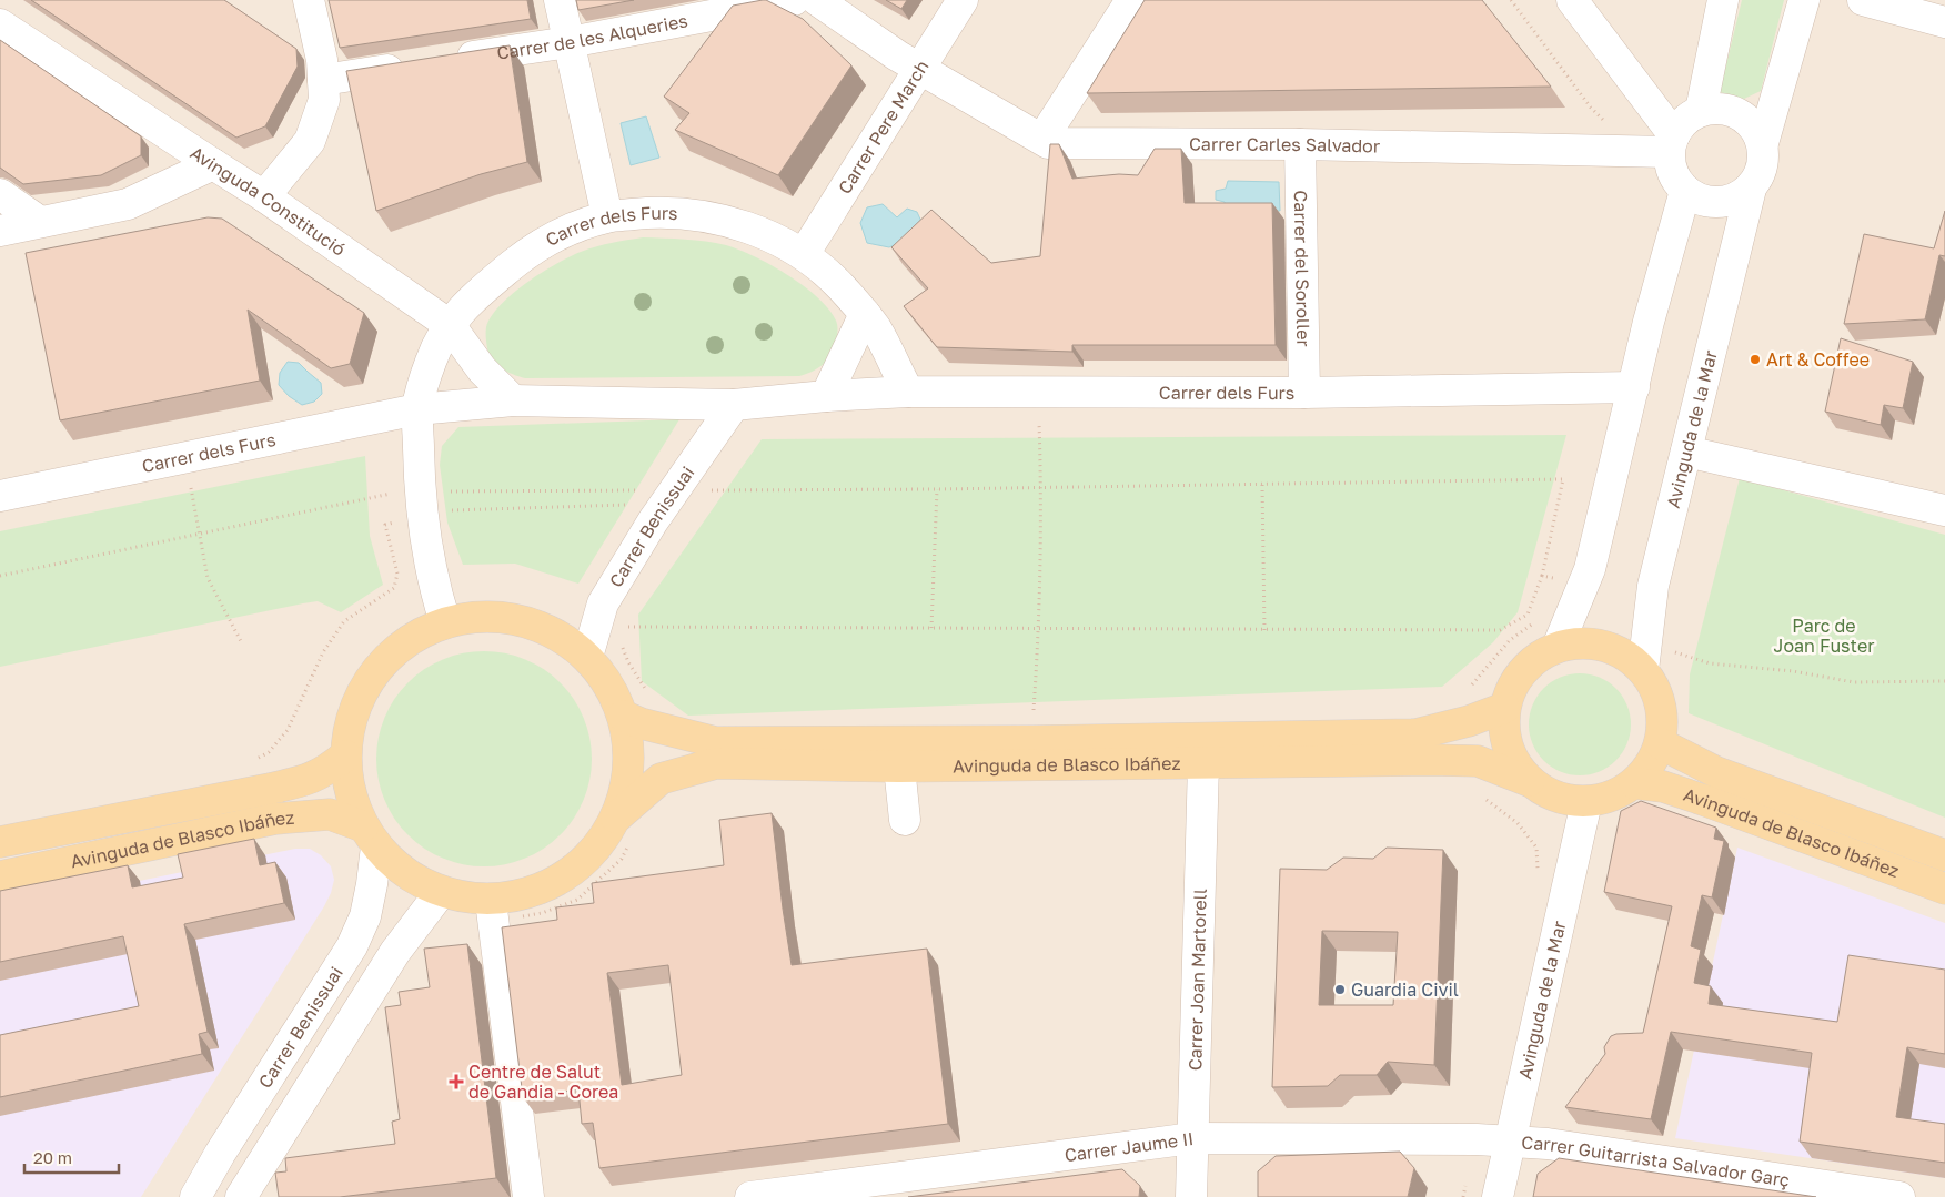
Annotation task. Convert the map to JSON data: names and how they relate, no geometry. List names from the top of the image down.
{
  "streets": {
    "main road": ["Avinguda de Blasco Ibáñez"],
    "street": [
      "Carrer de les Alqueries",
      "Carrer Pere March",
      "Carrer Carles Salvador",
      "Avinguda Constitució",
      "Carrer dels Furs",
      "Carrer del Soroller",
      "Avinguda de la Mar",
      "Carrer Benissuai",
      "Carrer Joan Martorell",
      "Carrer Jaume II",
      "Carrer Guitarrista Salvador Garç"
    ]
  },
  "crossings": [
    ["Carrer Pere March", "Carrer Carles Salvador"],
    ["Carrer Pere March", "Carrer dels Furs"],
    ["Carrer Carles Salvador", "Carrer del Soroller"],
    ["Carrer Carles Salvador", "Avinguda de la Mar"],
    ["Avinguda Constitució", "Carrer dels Furs"],
    ["Carrer dels Furs", "Carrer del Soroller"],
    ["Carrer dels Furs", "Carrer Benissuai"],
    ["Avinguda de la Mar", "Avinguda de Blasco Ibáñez"],
    ["Avinguda de la Mar", "Carrer Jaume II"],
    ["Avinguda de la Mar", "Carrer Guitarrista Salvador Garç"],
    ["Carrer Benissuai", "Avinguda de Blasco Ibáñez"],
    ["Avinguda de Blasco Ibáñez", "Carrer Joan Martorell"],
    ["Carrer Joan Martorell", "Carrer Jaume II"],
    ["Carrer Jaume II", "Carrer Guitarrista Salvador Garç"]
  ],
  "parks": ["Parc de Joan Fuster"],
  "places": {
    "other": ["Art & Coffee", "Guardia Civil"],
    "health": ["Centre de Salut de Gandia - Corea"]
  },
  "scale_bar": "20 m"
}
